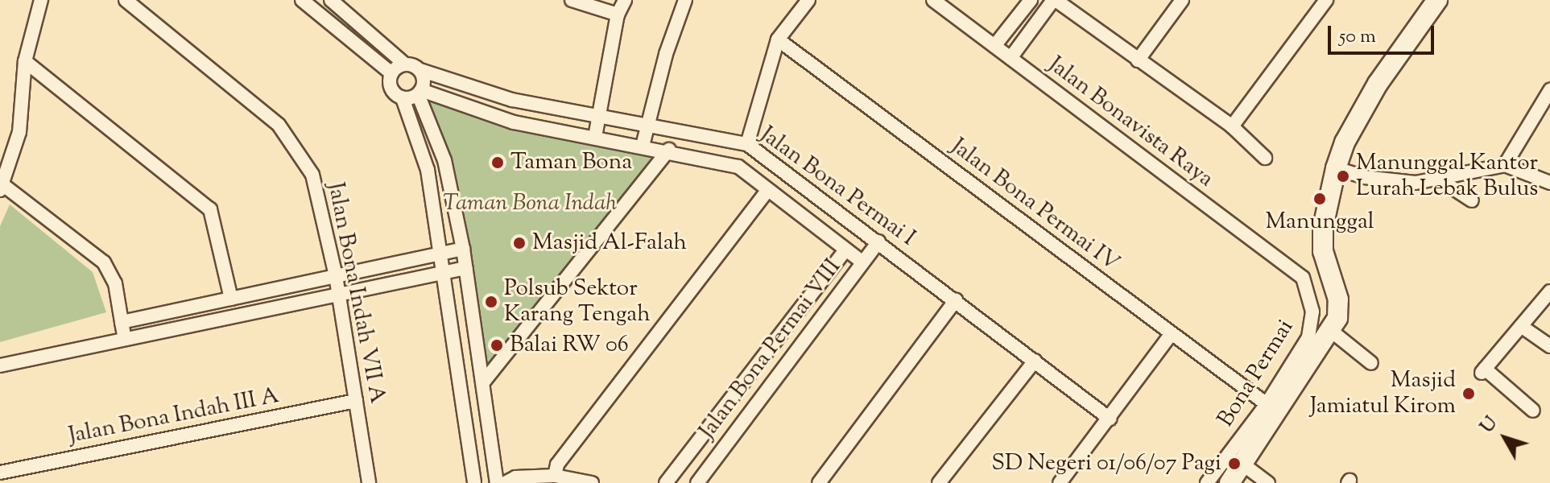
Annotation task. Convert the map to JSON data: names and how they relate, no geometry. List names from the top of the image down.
{
  "streets": {
    "street": [
      "Jalan Bonavista Raya",
      "Jalan Bona Permai I",
      "Jalan Bona Permai IV",
      "Jalan Bona Indah VII A",
      "Jalan Bona Permai VIII",
      "Bona Permai",
      "Jalan Bona Indah III A"
    ]
  },
  "crossings": [
    ["Jalan Bonavista Raya", "Bona Permai"],
    ["Jalan Bona Permai I", "Jalan Bona Permai VIII"],
    ["Jalan Bona Permai IV", "Bona Permai"],
    ["Jalan Bona Indah VII A", "Jalan Bona Indah III A"]
  ],
  "parks": ["Taman Bona Indah"],
  "places": [
    "Taman Bona",
    "Manunggal Kantor Lurah Lebak Bulus",
    "Manunggal",
    "Masjid Al-Falah",
    "Polsub Sektor Karang Tengah",
    "Balai RW 06",
    "Masjid Jamiatul Kirom",
    "SD Negeri 01/06/07 Pagi"
  ],
  "scale_bar": "50 m",
  "north": "top left"
}
